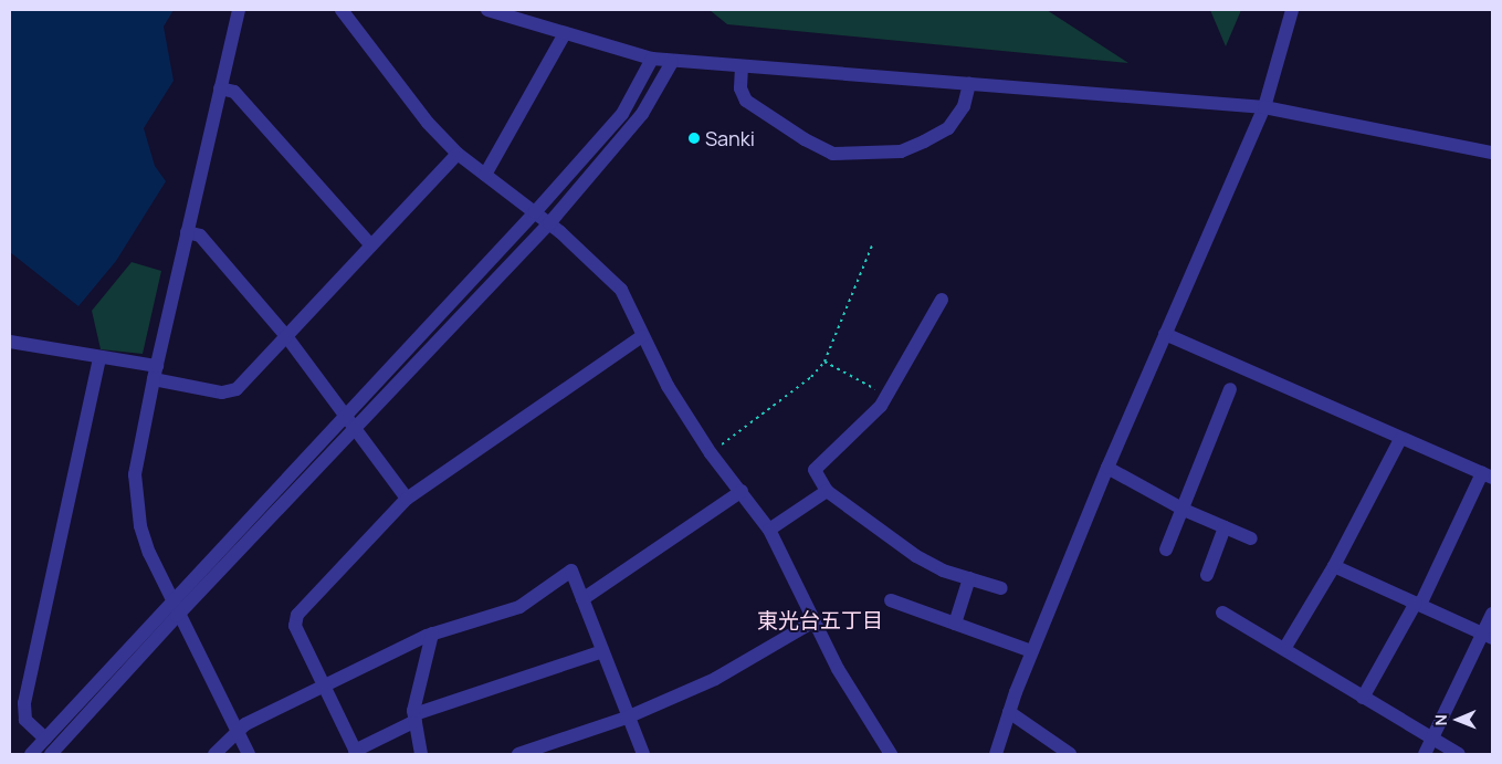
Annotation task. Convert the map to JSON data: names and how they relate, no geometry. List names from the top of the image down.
{
  "districts": ["東光台五丁目"],
  "places": ["Sanki"],
  "north": "left"
}
